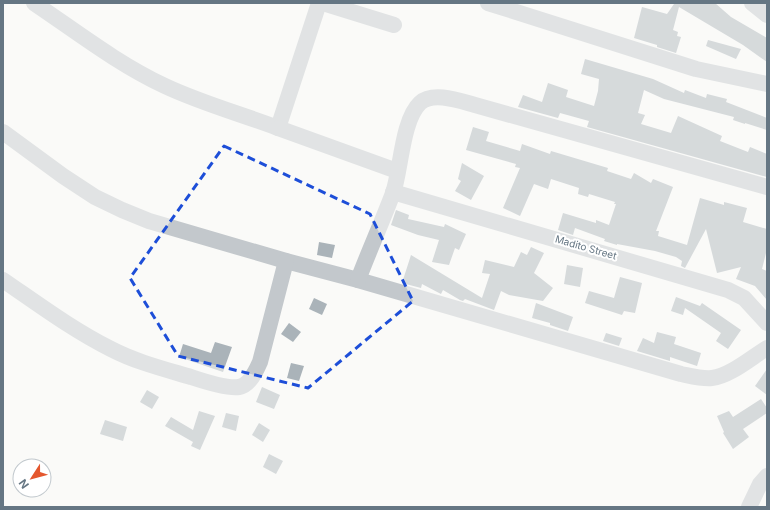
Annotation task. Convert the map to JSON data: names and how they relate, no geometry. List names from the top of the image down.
{
  "streets": {
    "street": ["Madito Street"]
  },
  "north": "bottom left"
}
